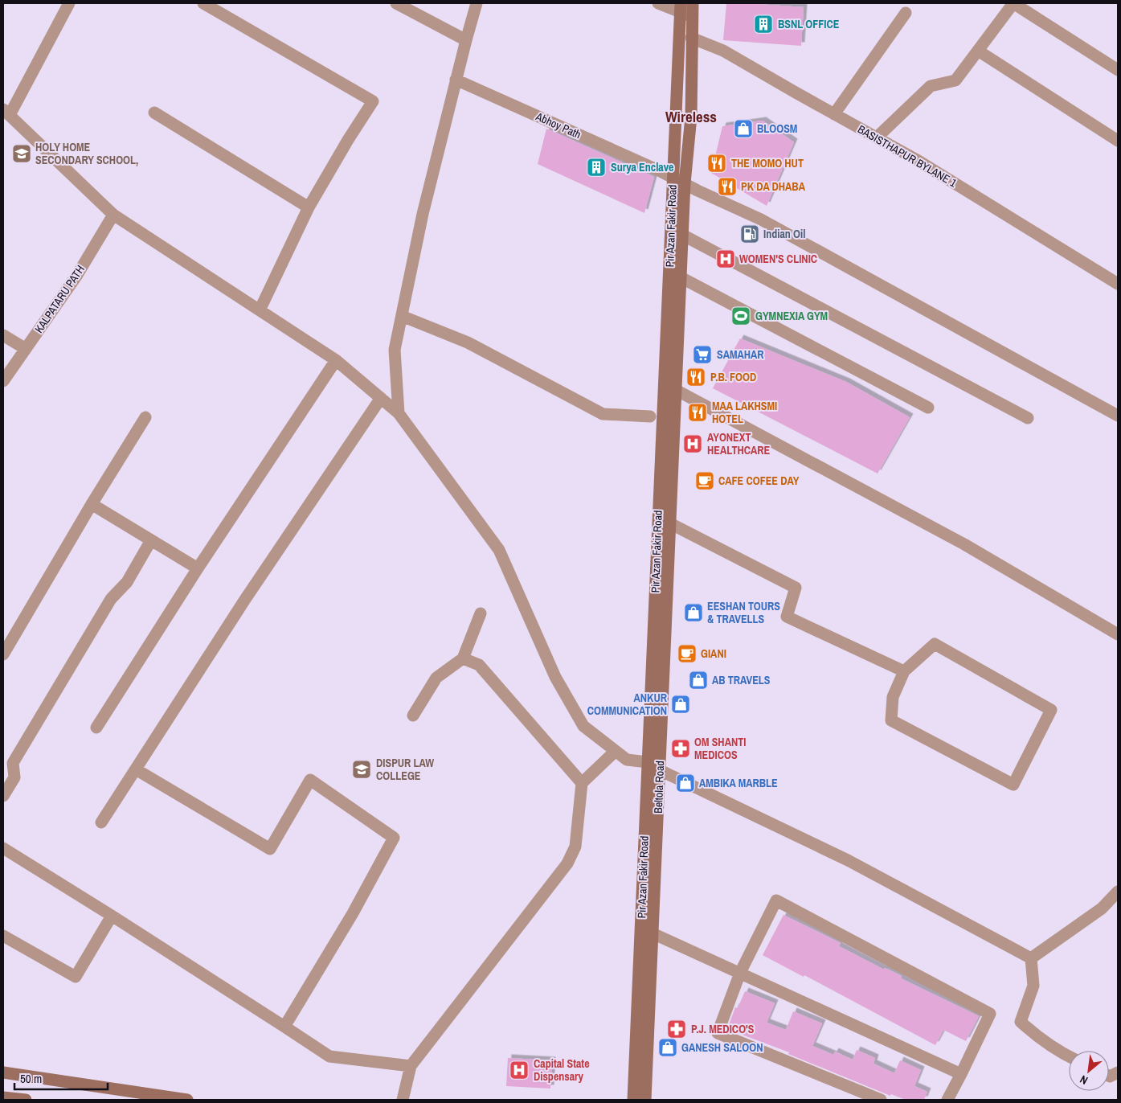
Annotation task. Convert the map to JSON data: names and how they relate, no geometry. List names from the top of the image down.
{
  "streets": {
    "main road": ["Pir Azan Fakir Road", "Beltola Road"],
    "street": ["Abhoy Path", "BASISTHAPUR BYLANE 1", "KALPATARU PATH"]
  },
  "crossings": [
    ["Abhoy Path", "Pir Azan Fakir Road"],
    ["BASISTHAPUR BYLANE 1", "Pir Azan Fakir Road"],
    ["Pir Azan Fakir Road", "Beltola Road"]
  ],
  "districts": ["Wireless"],
  "places": {
    "building": ["BSNL OFFICE", "Surya Enclave"],
    "shop": [
      "BLOOSM",
      "EESHAN TOURS & TRAVELLS",
      "AB TRAVELS",
      "ANKUR COMMUNICATION",
      "AMBIKA MARBLE",
      "GANESH SALOON"
    ],
    "school or university": ["HOLY HOME SECONDARY SCHOOL,", "DISPUR LAW COLLEGE"],
    "restaurant": [
      "THE MOMO HUT",
      "PK DA DHABA",
      "P.B. FOOD",
      "MAA LAKHSMI HOTEL"
    ],
    "fuel station": ["Indian Oil"],
    "hospital": ["WOMEN'S CLINIC", "AYONEXT HEALTHCARE", "Capital State Dispensary"],
    "sports": ["GYMNEXIA GYM"],
    "supermarket": ["SAMAHAR"],
    "cafe": ["CAFE COFEE DAY", "GIANI"],
    "pharmacy": ["OM SHANTI MEDICOS", "P.J. MEDICO'S"]
  },
  "scale_bar": "50 m",
  "north": "bottom left"
}
